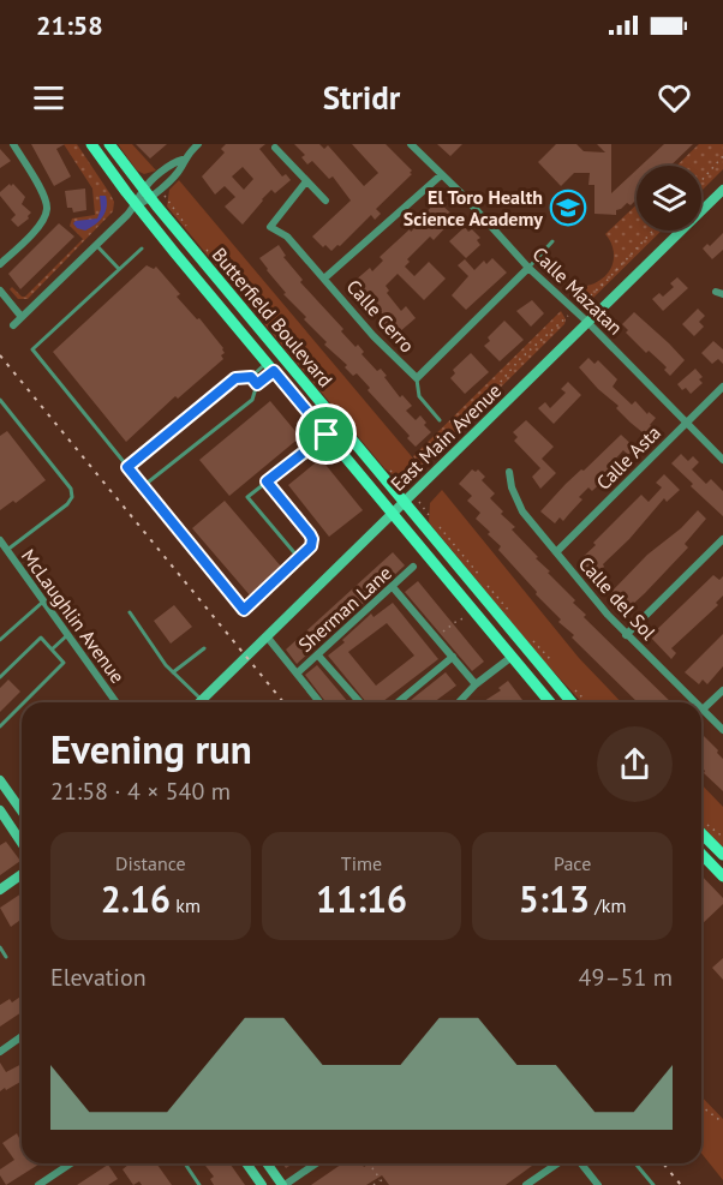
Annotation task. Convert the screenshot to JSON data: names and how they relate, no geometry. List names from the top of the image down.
{
  "streets": {
    "main road": ["Butterfield Boulevard", "East Main Avenue"],
    "street": [
      "Calle Mazatan",
      "Calle Cerro",
      "Calle Asta",
      "Calle del Sol",
      "Sherman Lane",
      "McLaughlin Avenue"
    ]
  },
  "crossings": [
    ["Calle Mazatan", "Calle Cerro"],
    ["Calle Mazatan", "East Main Avenue"],
    ["Calle Mazatan", "Calle Asta"],
    ["Butterfield Boulevard", "East Main Avenue"],
    ["Calle Asta", "Calle del Sol"]
  ],
  "places": {
    "school or university": ["El Toro Health Science Academy"]
  },
  "page": {
    "status": "21:58",
    "header": "Stridr",
    "heading": ["Evening run", "21:58 · 4 × 540 m"],
    "stats": [
      ["Distance", "2.16 km"],
      ["Time", "11:16"],
      ["Pace", "5:13 /km"]
    ],
    "chart": ["Elevation", "49–51 m"]
  }
}
